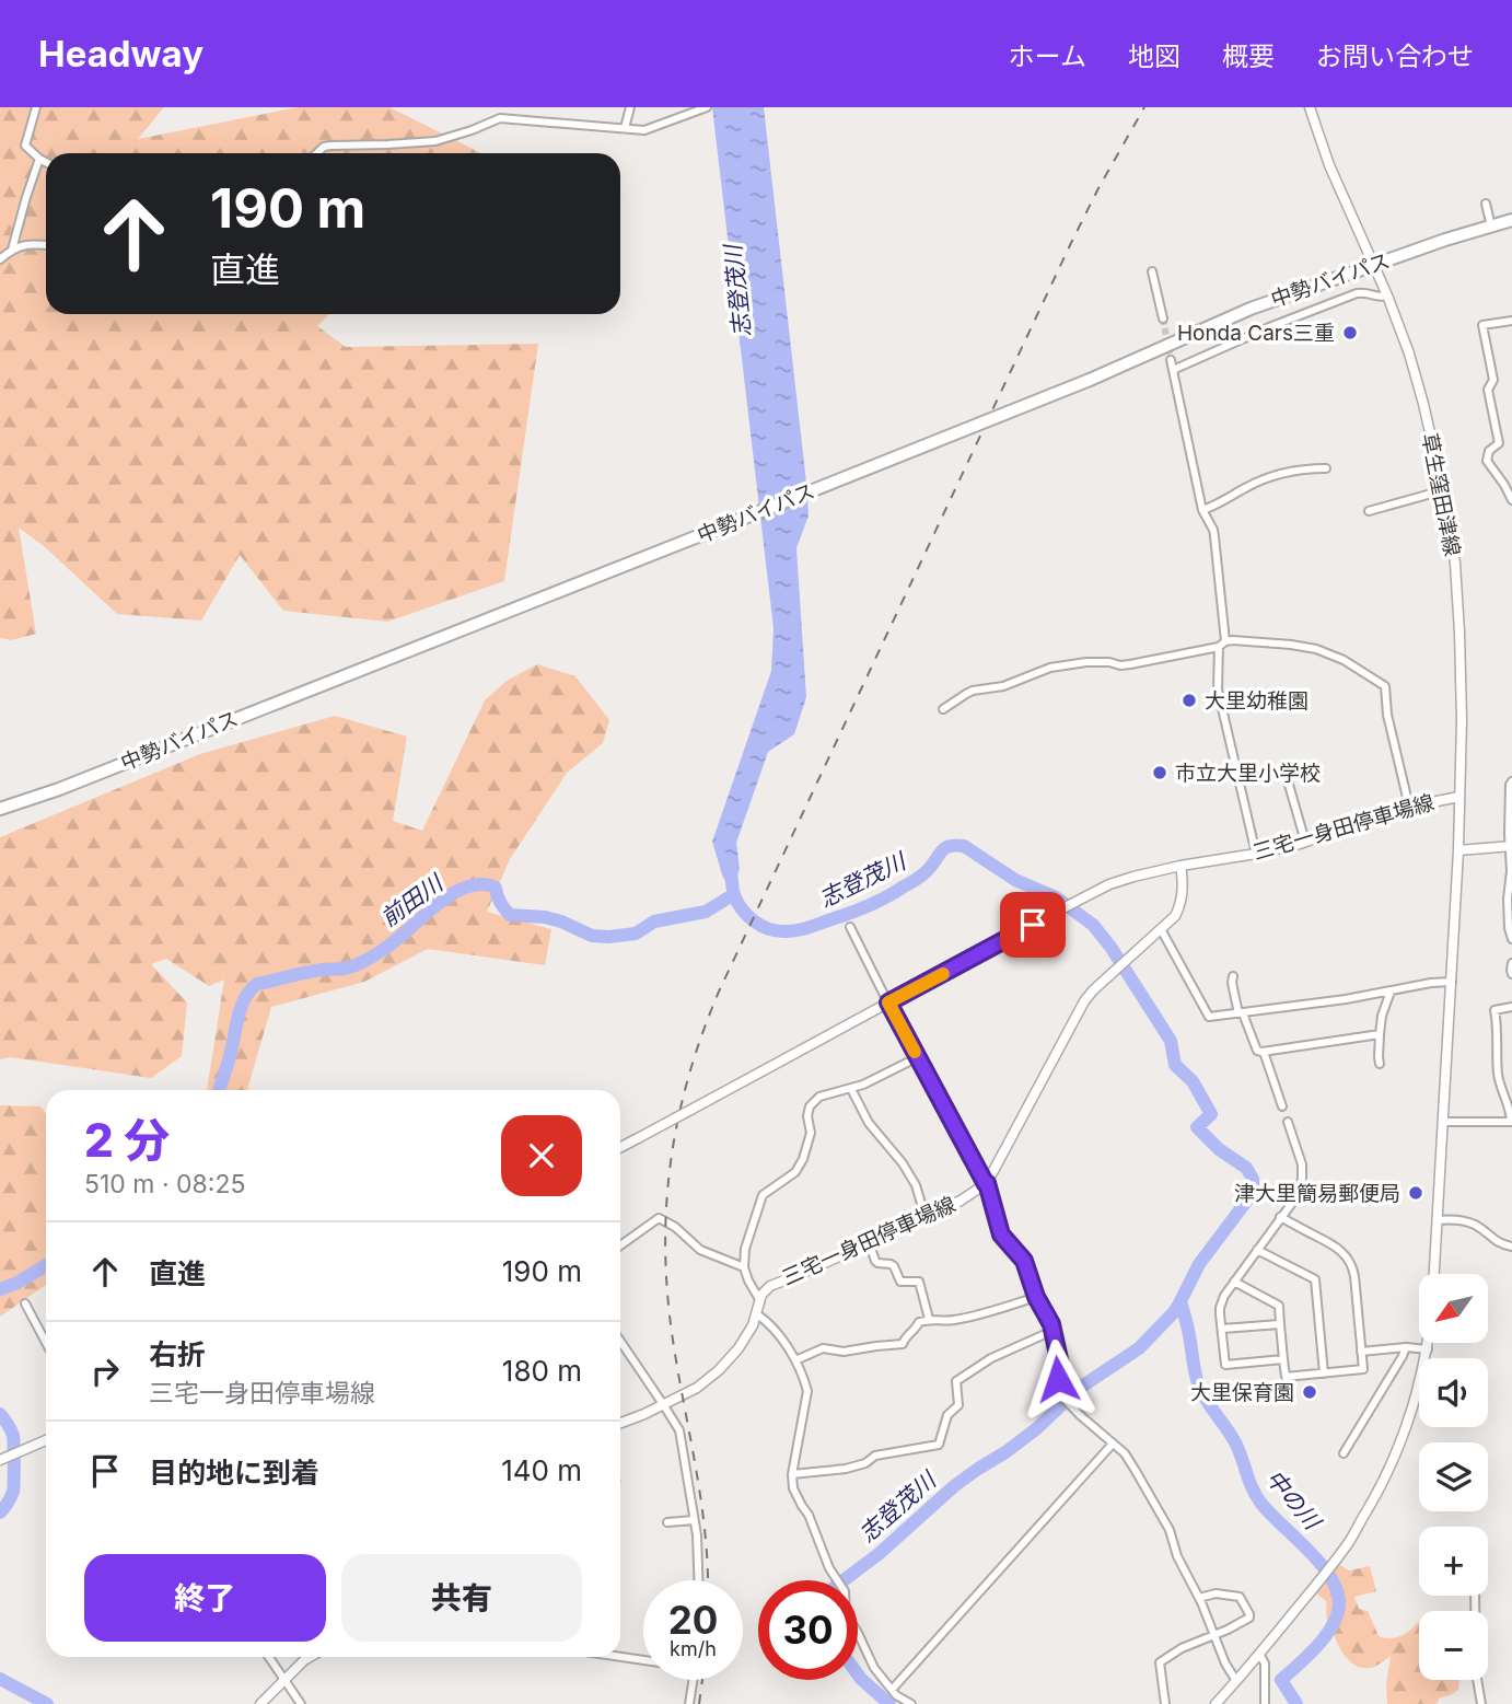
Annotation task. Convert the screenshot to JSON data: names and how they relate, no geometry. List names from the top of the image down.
{
  "streets": {
    "highway": ["中勢バイパス"],
    "main road": ["草生窪田津線", "三宅一身田停車場線"]
  },
  "crossings": [
    ["中勢バイパス", "草生窪田津線"],
    ["草生窪田津線", "三宅一身田停車場線"]
  ],
  "water": ["志登茂川", "前田川", "中の川"],
  "places": [
    "Honda Cars三重",
    "大里幼稚園",
    "市立大里小学校",
    "津大里簡易郵便局",
    "大里保育園"
  ],
  "north": "bottom left",
  "page": {
    "header": "Headway",
    "nav": [
      "ホーム",
      "地図",
      "概要",
      "お問い合わせ"
    ],
    "turn": ["190 m", "直進"],
    "heading": ["2 分", "510 m · 08:25"],
    "list": [
      {
        "name": "直進",
        "value": "190 m"
      },
      {
        "name": "右折",
        "note": "三宅一身田停車場線",
        "value": "180 m"
      },
      {
        "name": "目的地に到着",
        "value": "140 m"
      }
    ],
    "map_buttons": ["+", "−"],
    "buttons": ["終了", "共有"],
    "speed": "20 km/h",
    "limit": "30"
  }
}
